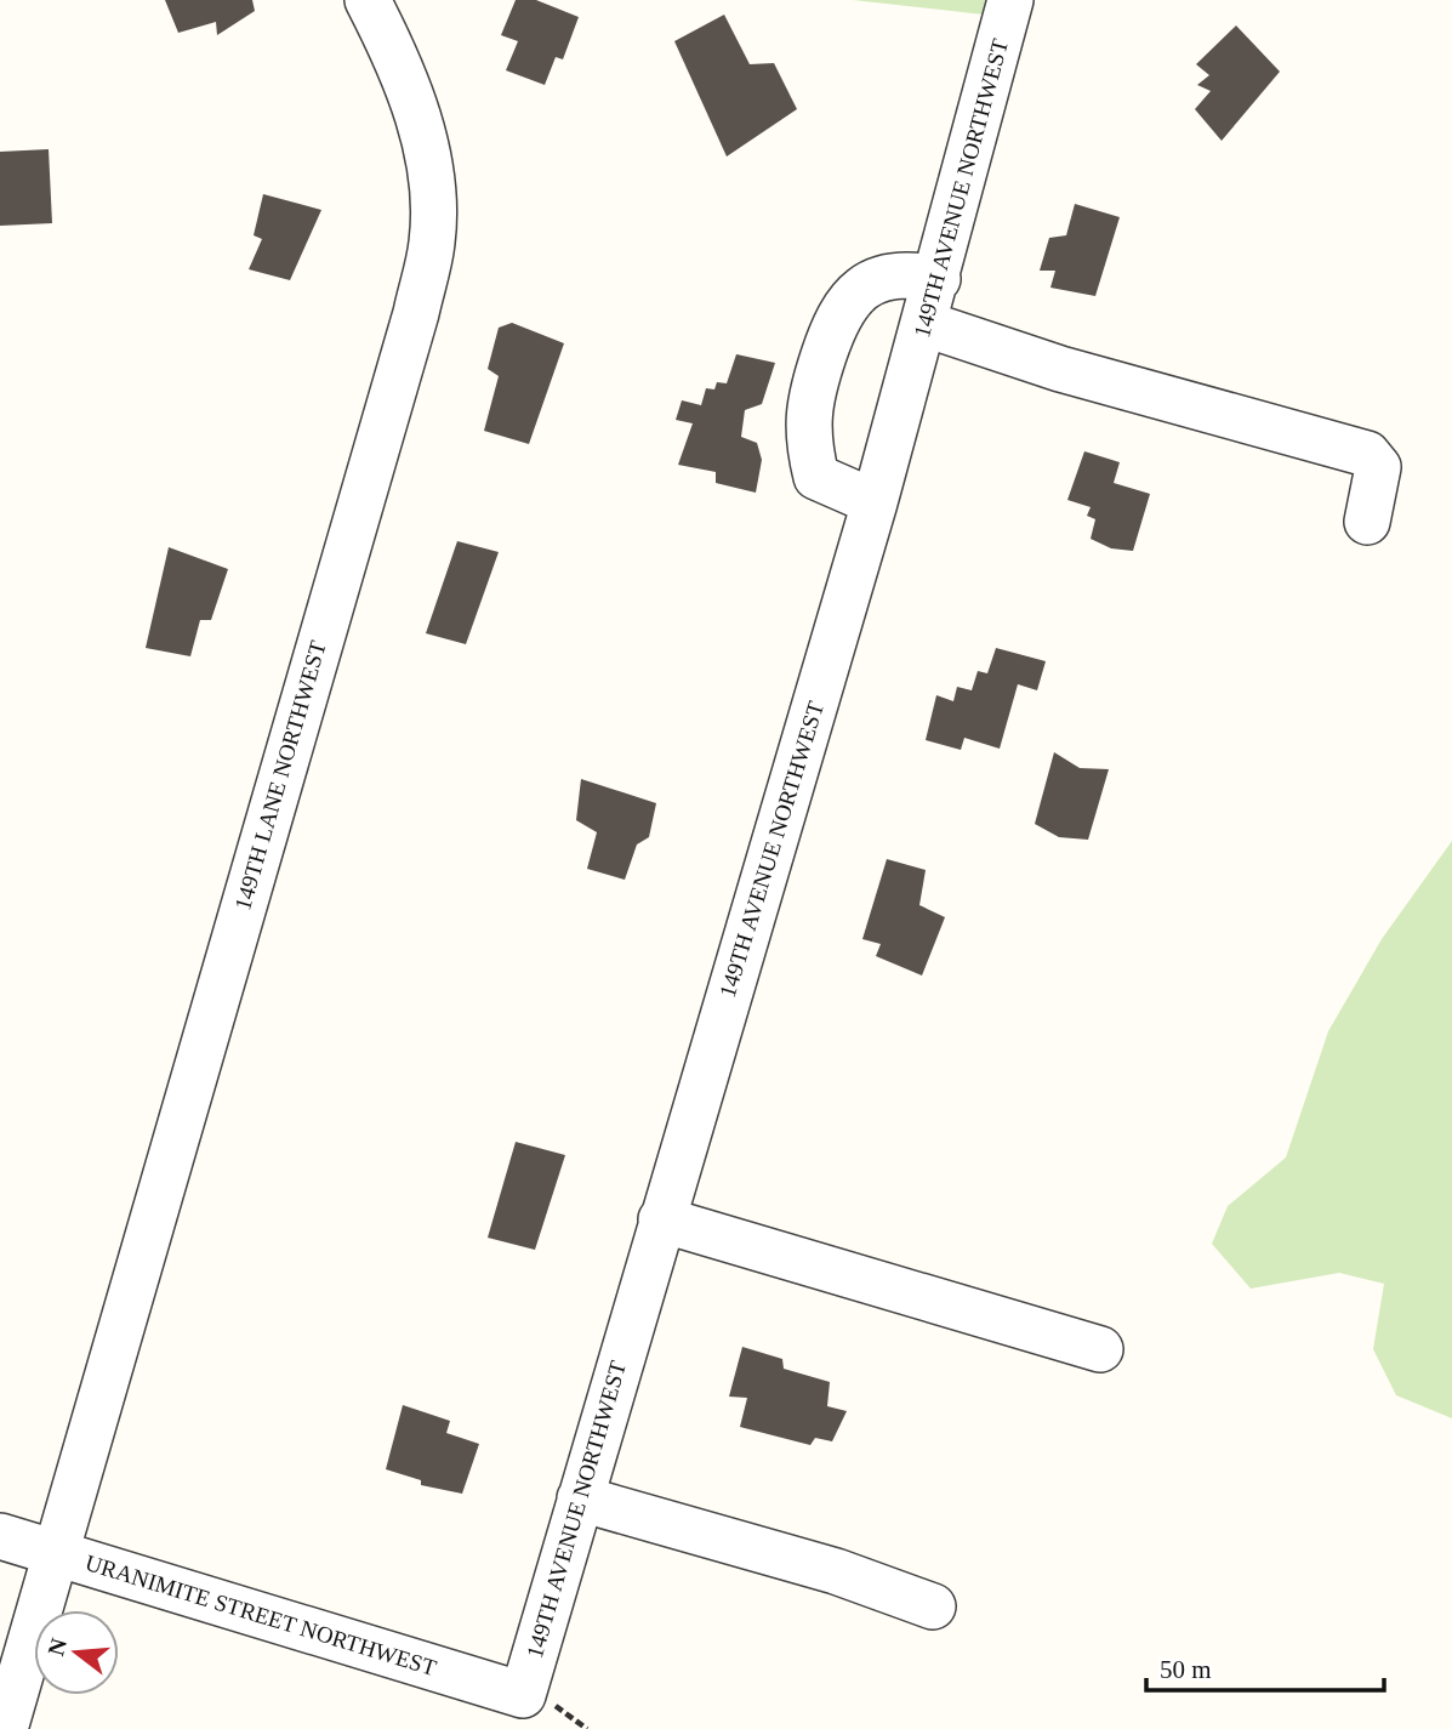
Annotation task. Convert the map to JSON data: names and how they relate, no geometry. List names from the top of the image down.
{
  "streets": {
    "street": ["149TH AVENUE NORTHWEST", "149TH LANE NORTHWEST", "URANIMITE STREET NORTHWEST"]
  },
  "crossings": [
    ["149TH AVENUE NORTHWEST", "URANIMITE STREET NORTHWEST"],
    ["149TH LANE NORTHWEST", "URANIMITE STREET NORTHWEST"]
  ],
  "scale_bar": "50 m",
  "north": "left"
}
